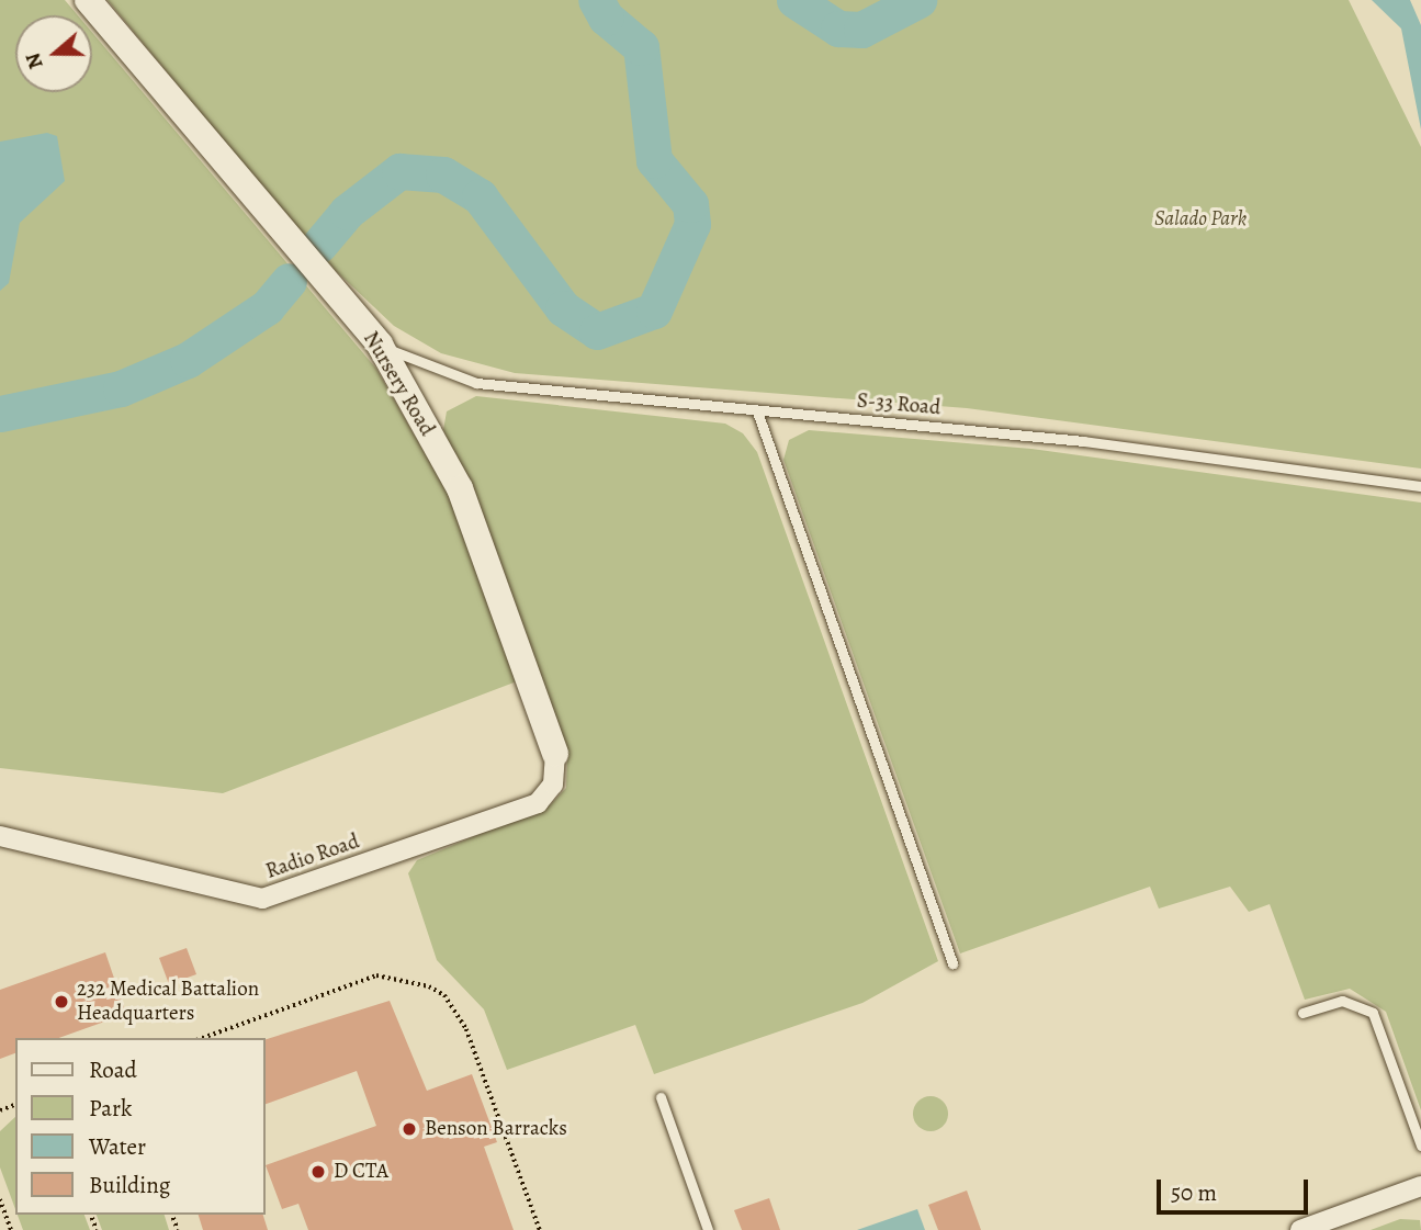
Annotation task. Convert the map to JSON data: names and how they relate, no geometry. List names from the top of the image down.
{
  "streets": {
    "street": ["Nursery Road", "Radio Road"],
    "lane": ["S-33 Road"]
  },
  "crossings": [
    ["Nursery Road", "S-33 Road"],
    ["Nursery Road", "Radio Road"]
  ],
  "parks": ["Salado Park"],
  "places": ["232 Medical Battalion Headquarters", "Benson Barracks", "D CTA"],
  "legend": [
    "Road",
    "Park",
    "Water",
    "Building"
  ],
  "scale_bar": "50 m",
  "north": "left"
}
